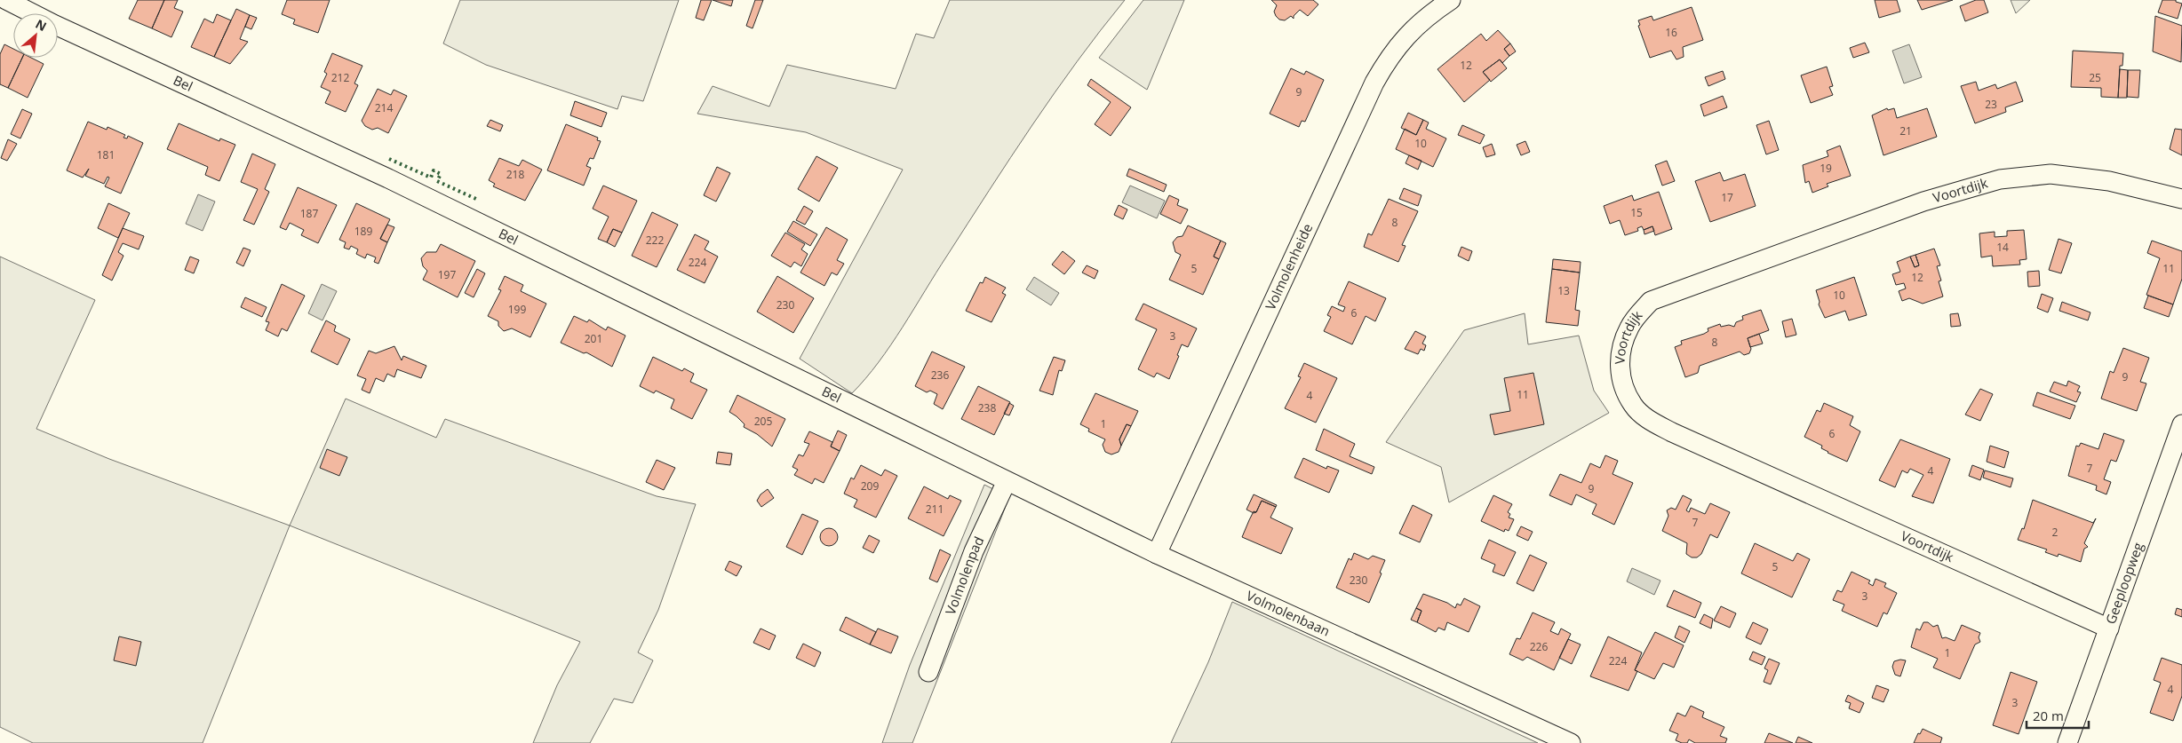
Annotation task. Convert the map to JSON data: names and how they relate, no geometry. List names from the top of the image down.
{
  "streets": {
    "street": [
      "Bel",
      "Voortdijk",
      "Volmolenheide",
      "Volmolenpad",
      "Geeploopweg",
      "Volmolenbaan"
    ]
  },
  "crossings": [
    ["Bel", "Volmolenpad"],
    ["Bel", "Volmolenbaan"],
    ["Voortdijk", "Geeploopweg"],
    ["Volmolenheide", "Volmolenbaan"],
    ["Volmolenpad", "Volmolenbaan"]
  ],
  "house_numbers": [
    "16",
    "12",
    "212",
    "25",
    "9",
    "23",
    "214",
    "21",
    "10",
    "181",
    "19",
    "218",
    "17",
    "15",
    "187",
    "8",
    "189",
    "222",
    "14",
    "224",
    "5",
    "11",
    "197",
    "12",
    "13",
    "10",
    "230",
    "199",
    "6",
    "3",
    "201",
    "8",
    "236",
    "9",
    "11",
    "4",
    "238",
    "205",
    "1",
    "6",
    "7",
    "4",
    "209",
    "9",
    "211",
    "7",
    "2",
    "5",
    "230",
    "3",
    "226",
    "1",
    "224",
    "4",
    "3"
  ],
  "scale_bar": "20 m",
  "north": "top right"
}
